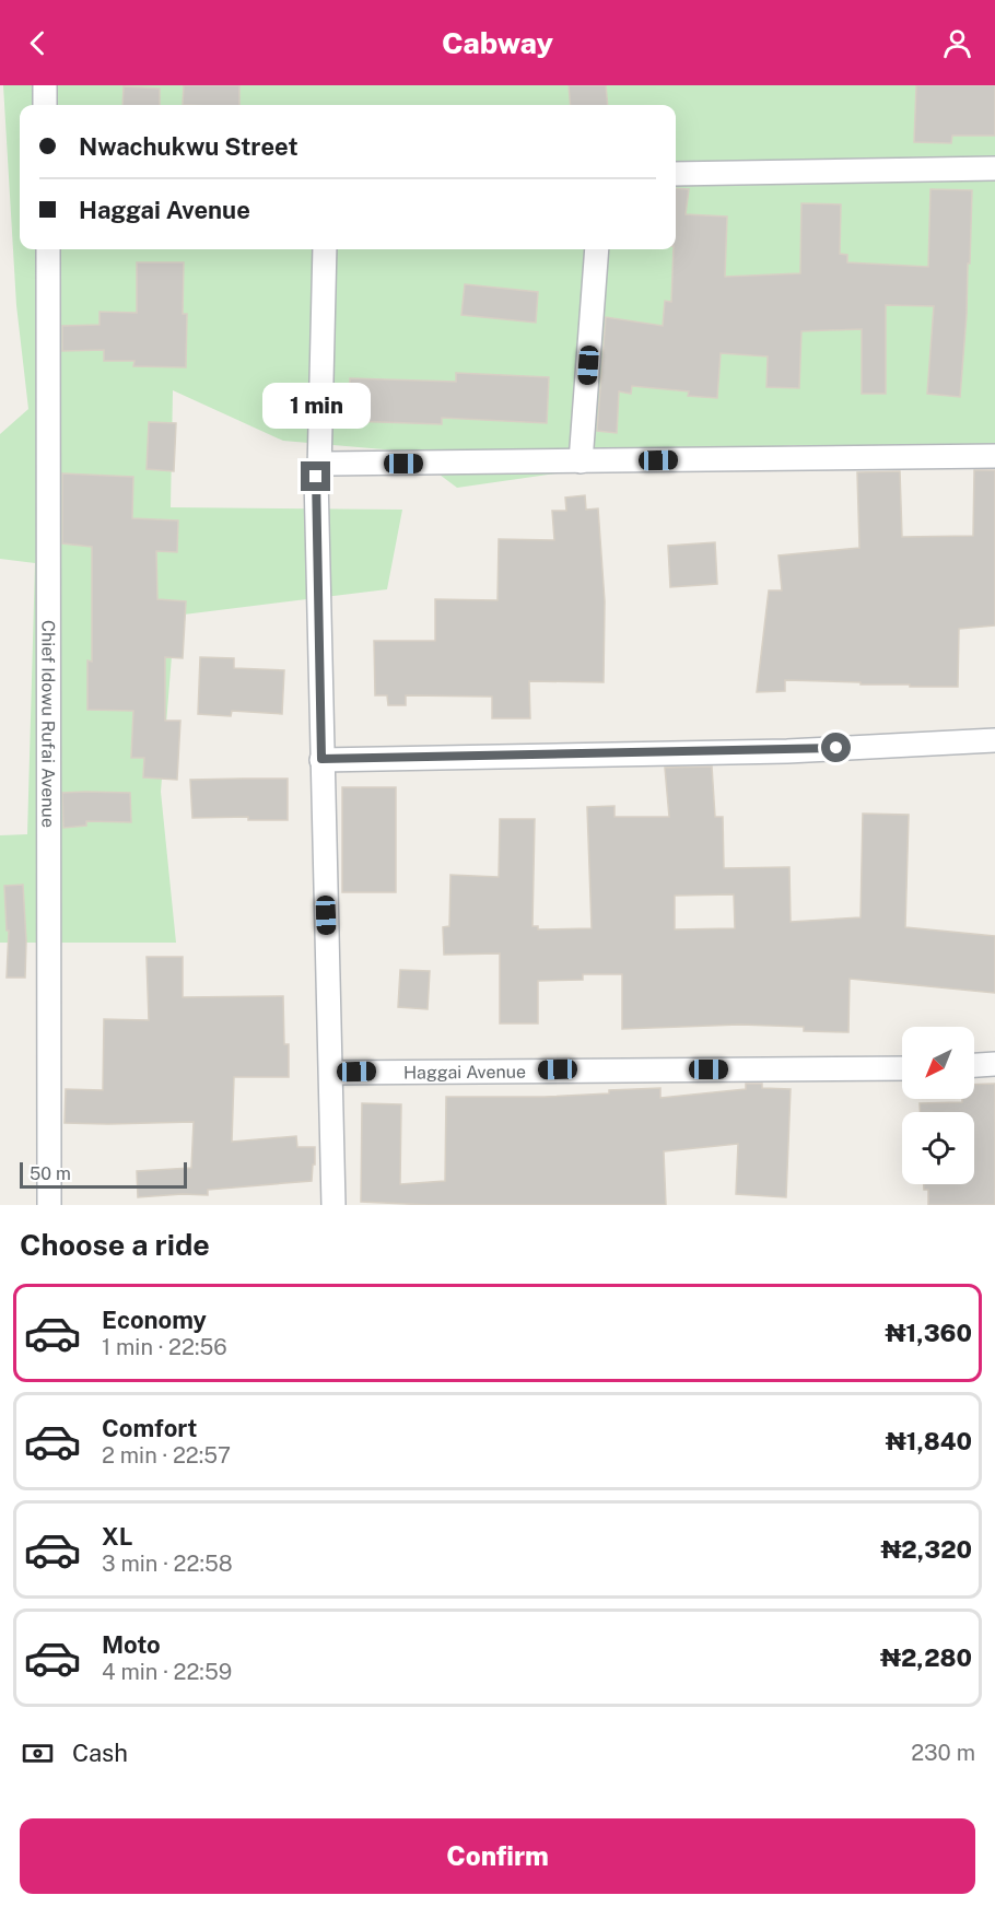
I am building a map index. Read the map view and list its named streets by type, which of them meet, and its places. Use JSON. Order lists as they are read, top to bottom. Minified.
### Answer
{"streets":{"street":["Chief Idowu Rufai Avenue","Haggai Avenue"]},"scale_bar":"50 m","north":"bottom left","page":{"header":"Cabway","banner":["Nwachukwu Street","Haggai Avenue"],"bubble":"1 min","scale":"50 m","heading":"Choose a ride","list":[{"name":"Economy","note":"1 min · 22:56","value":"₦1,360"},{"name":"Comfort","note":"2 min · 22:57","value":"₦1,840"},{"name":"XL","note":"3 min · 22:58","value":"₦2,320"},{"name":"Moto","note":"4 min · 22:59","value":"₦2,280"}],"pay":["Cash","230 m"],"buttons":"Confirm"}}
